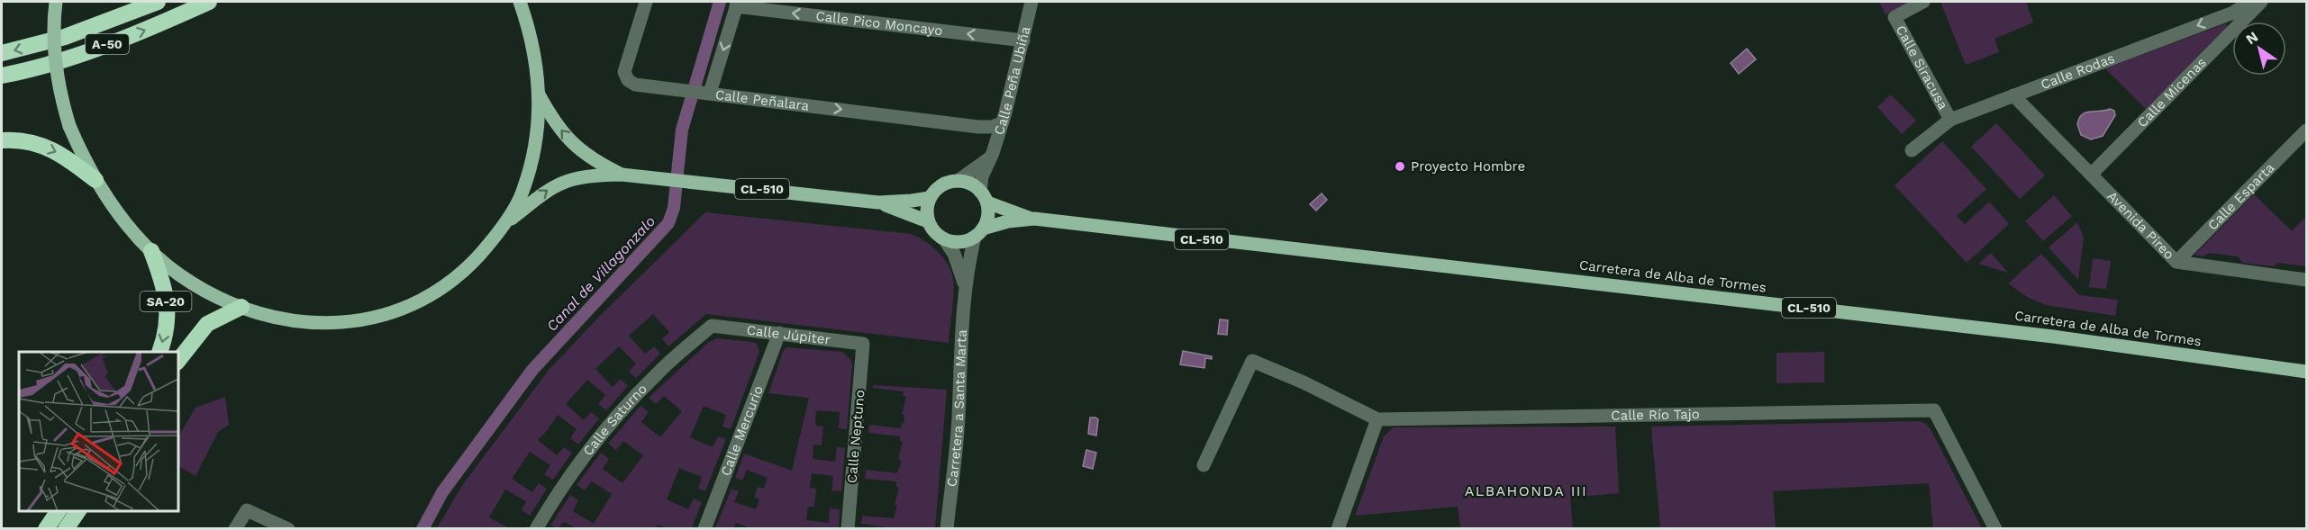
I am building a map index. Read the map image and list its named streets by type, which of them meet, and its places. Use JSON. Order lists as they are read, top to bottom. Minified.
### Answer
{"streets":{"highway":["A-50","SA-20"],"main road":["CL-510","Carretera de Alba de Tormes"],"street":["Calle Pico Moncayo","Calle Siracusa","Calle Rodas","Calle Peña Ubiña","Calle Micenas","Calle Peñalara","Calle Esparta","Avenida Pireo","Calle Júpiter","Carretera a Santa Marta","Calle Río Tajo","Calle Saturno","Calle Mercurio","Calle Neptuno"]},"crossings":[["Calle Pico Moncayo","Calle Peña Ubiña"],["Calle Siracusa","Calle Rodas"],["Calle Rodas","Calle Micenas"],["Calle Rodas","Avenida Pireo"],["Calle Peña Ubiña","Calle Peñalara"],["Calle Peña Ubiña","CL-510"],["Calle Peña Ubiña","Carretera de Alba de Tormes"],["Calle Peña Ubiña","Carretera a Santa Marta"],["Calle Micenas","Avenida Pireo"],["CL-510","Carretera de Alba de Tormes"],["CL-510","Carretera a Santa Marta"],["Calle Esparta","Avenida Pireo"],["Carretera de Alba de Tormes","Carretera a Santa Marta"],["Calle Júpiter","Calle Saturno"],["Calle Júpiter","Calle Mercurio"],["Calle Júpiter","Calle Neptuno"]],"one_way":["Calle Pico Moncayo","Calle Rodas","Calle Peñalara"],"districts":["ALBAHONDA III"],"water":["Canal de Villagonzalo"],"places":["Proyecto Hombre"],"north":"top left"}
